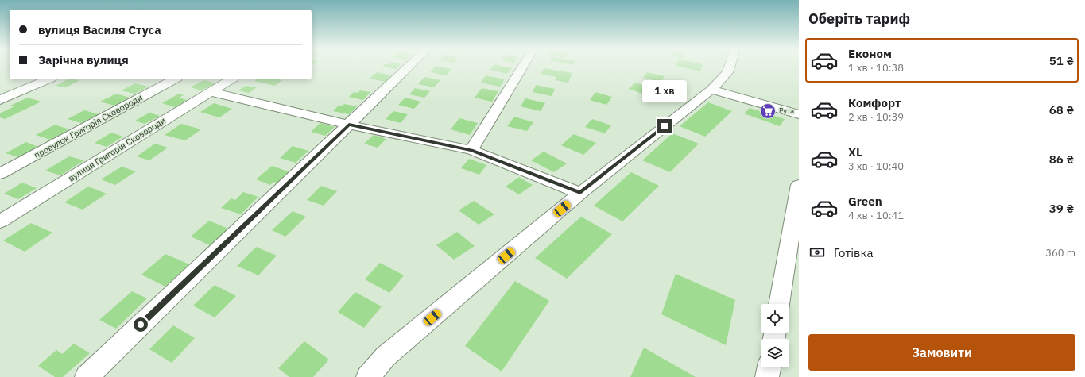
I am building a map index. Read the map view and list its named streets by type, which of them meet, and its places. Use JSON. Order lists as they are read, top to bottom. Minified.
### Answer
{"streets":{"street":["провулок Григорія Сковороди","вулиця Григорія Сковороди"]},"places":{"supermarket":["Рута"]},"page":{"heading":"Оберіть тариф","banner":["вулиця Василя Стуса","Зарічна вулиця"],"list":[{"name":"Економ","note":"1 хв · 10:38","value":"51 ₴"},{"name":"Комфорт","note":"2 хв · 10:39","value":"68 ₴"},{"name":"XL","note":"3 хв · 10:40","value":"86 ₴"},{"name":"Green","note":"4 хв · 10:41","value":"39 ₴"}],"bubble":"1 хв","pay":["Готівка","360 m"],"buttons":"Замовити"}}
